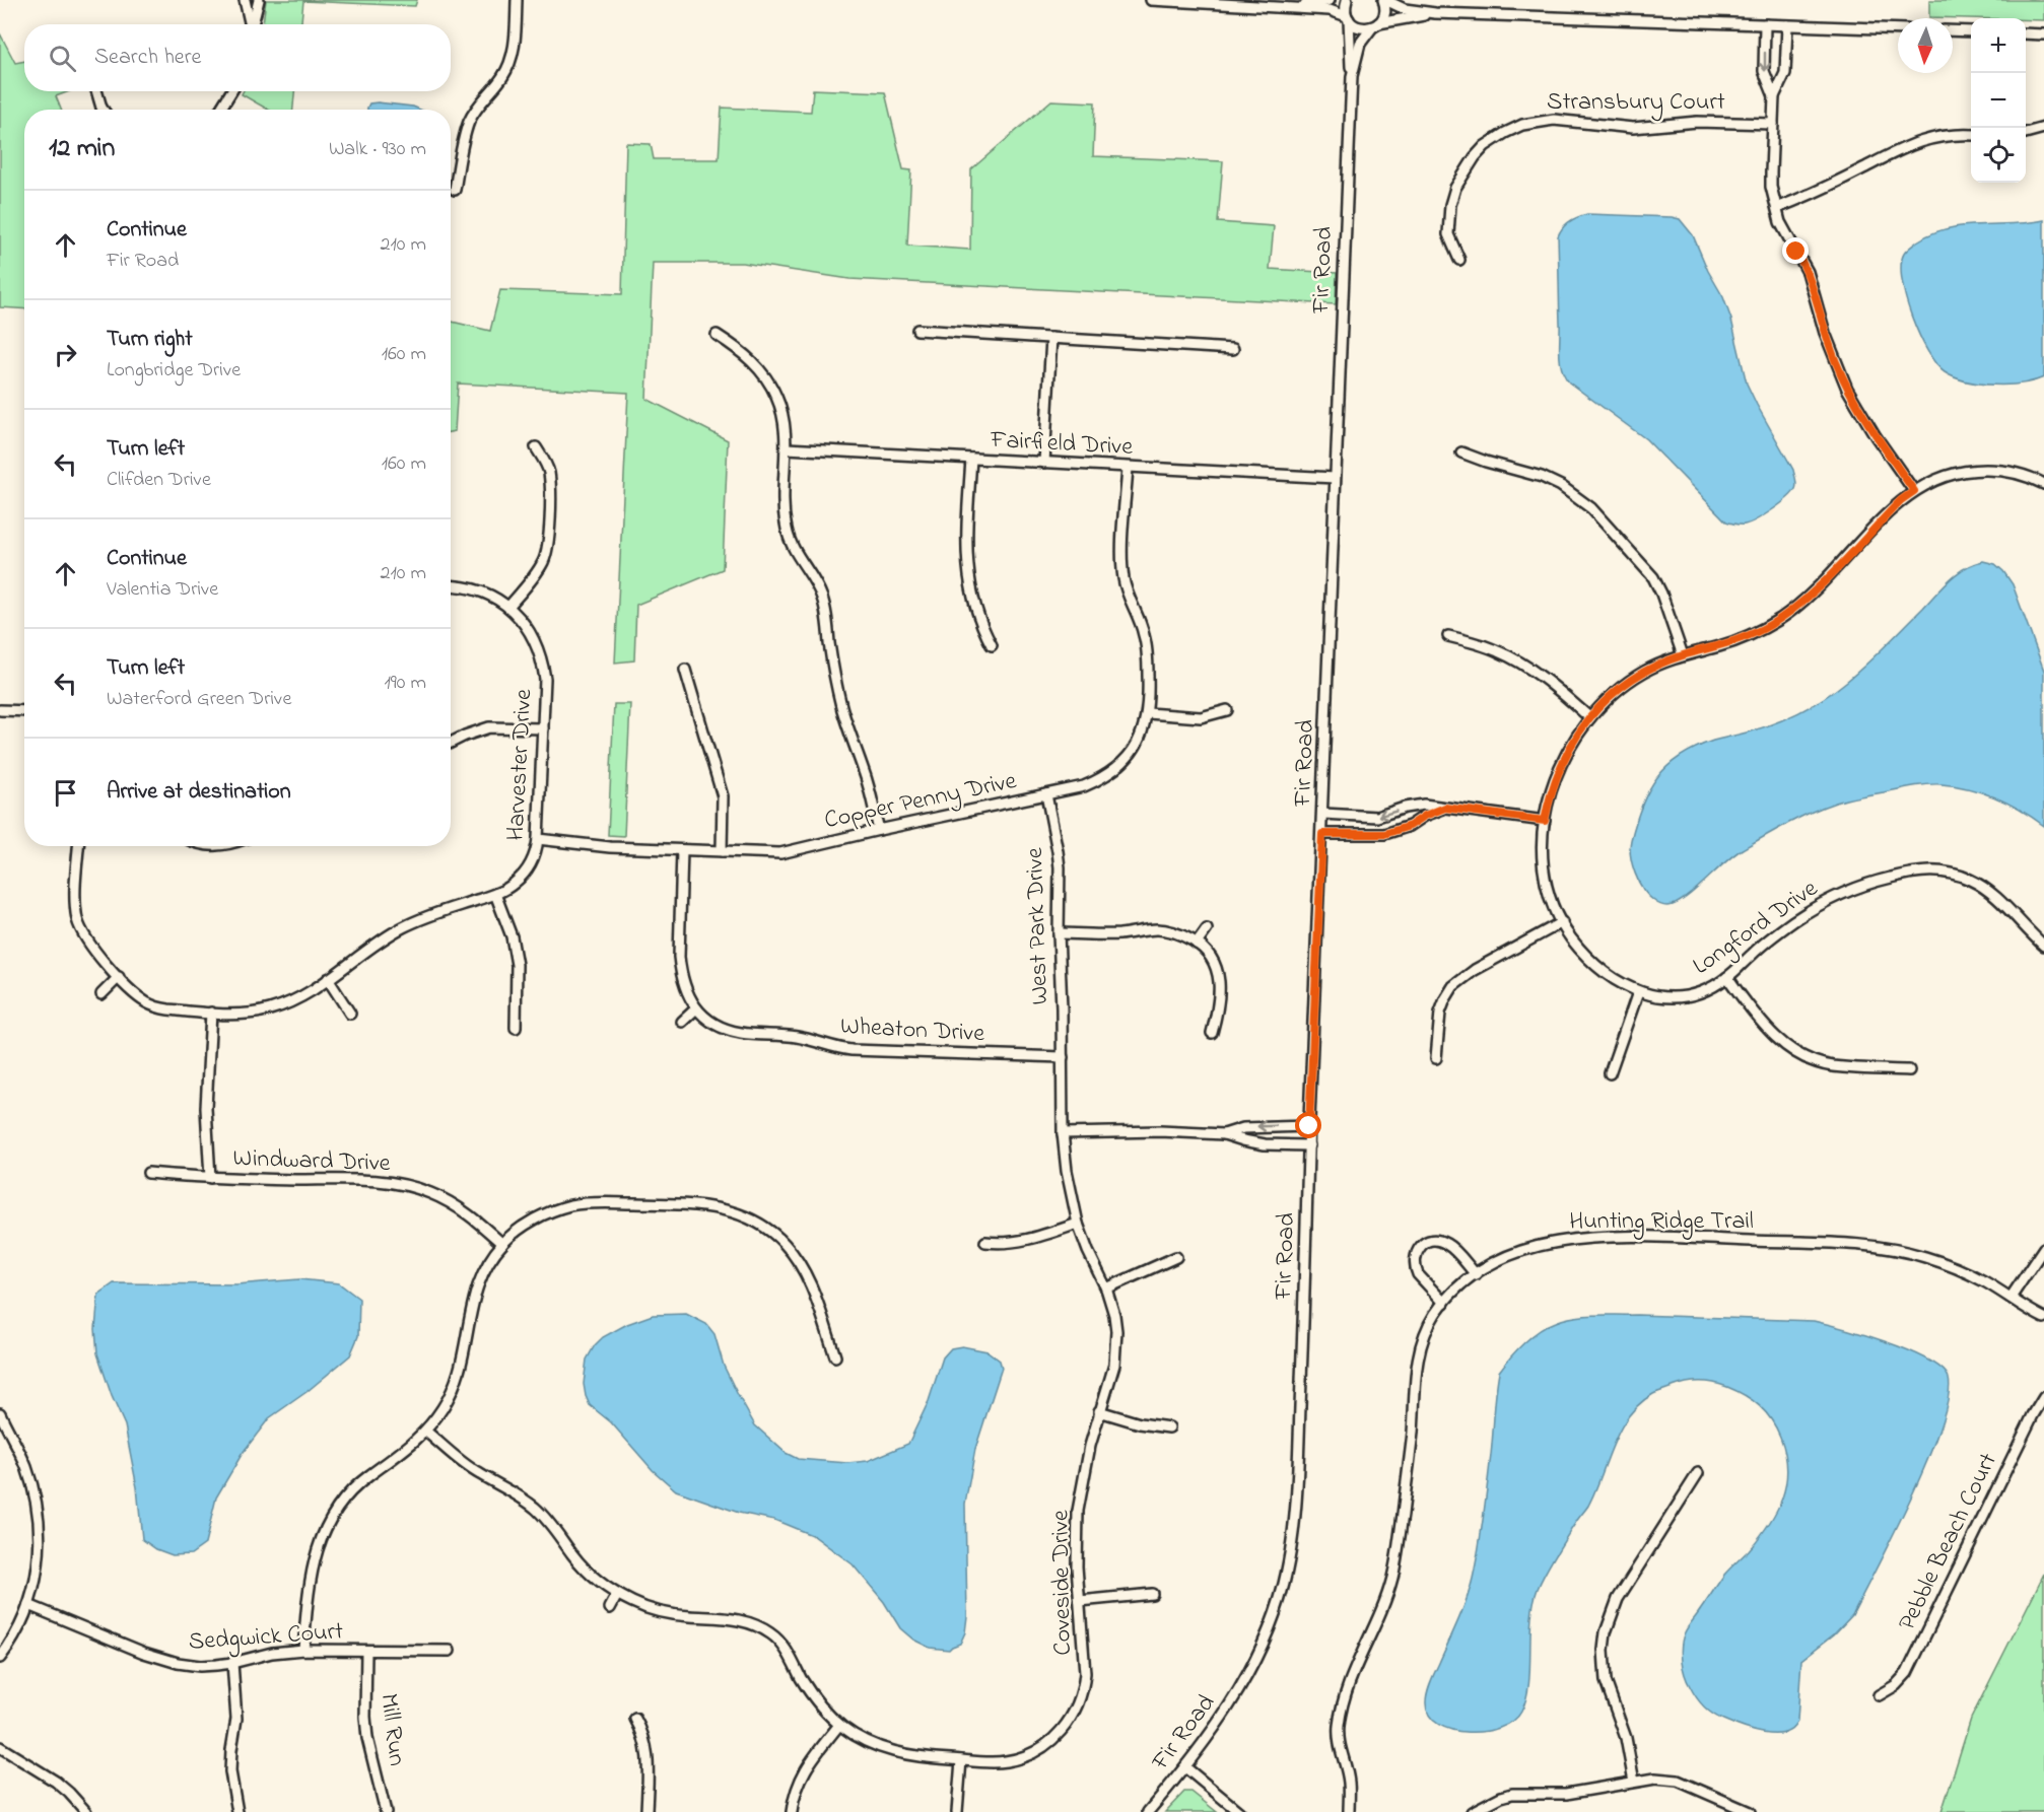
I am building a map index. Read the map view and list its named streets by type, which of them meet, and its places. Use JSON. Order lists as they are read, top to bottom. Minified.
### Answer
{"streets":{"street":["Stransbury Court","Fir Road","Fairfield Drive","Harvester Drive","Copper Penny Drive","West Park Drive","Longford Drive","Wheaton Drive","Windward Drive","Hunting Ridge Trail","Pebble Beach Court","Coveside Drive","Sedgwick Court","Mill Run"]},"crossings":[["Fir Road","Fairfield Drive"],["Harvester Drive","Copper Penny Drive"],["Copper Penny Drive","West Park Drive"],["West Park Drive","Wheaton Drive"],["West Park Drive","Coveside Drive"],["Wheaton Drive","Coveside Drive"],["Sedgwick Court","Mill Run"]],"north":"bottom","page":{"map_buttons":["+","−"],"search":"Search here","heading":["12 min","Walk · 930 m"],"list":[["Continue","Fir Road","210 m"],["Turn right","Longbridge Drive","160 m"],["Turn left","Clifden Drive","160 m"],["Continue","Valentia Drive","210 m"],["Turn left","Waterford Green Drive","190 m"],"Arrive at destination"]}}
